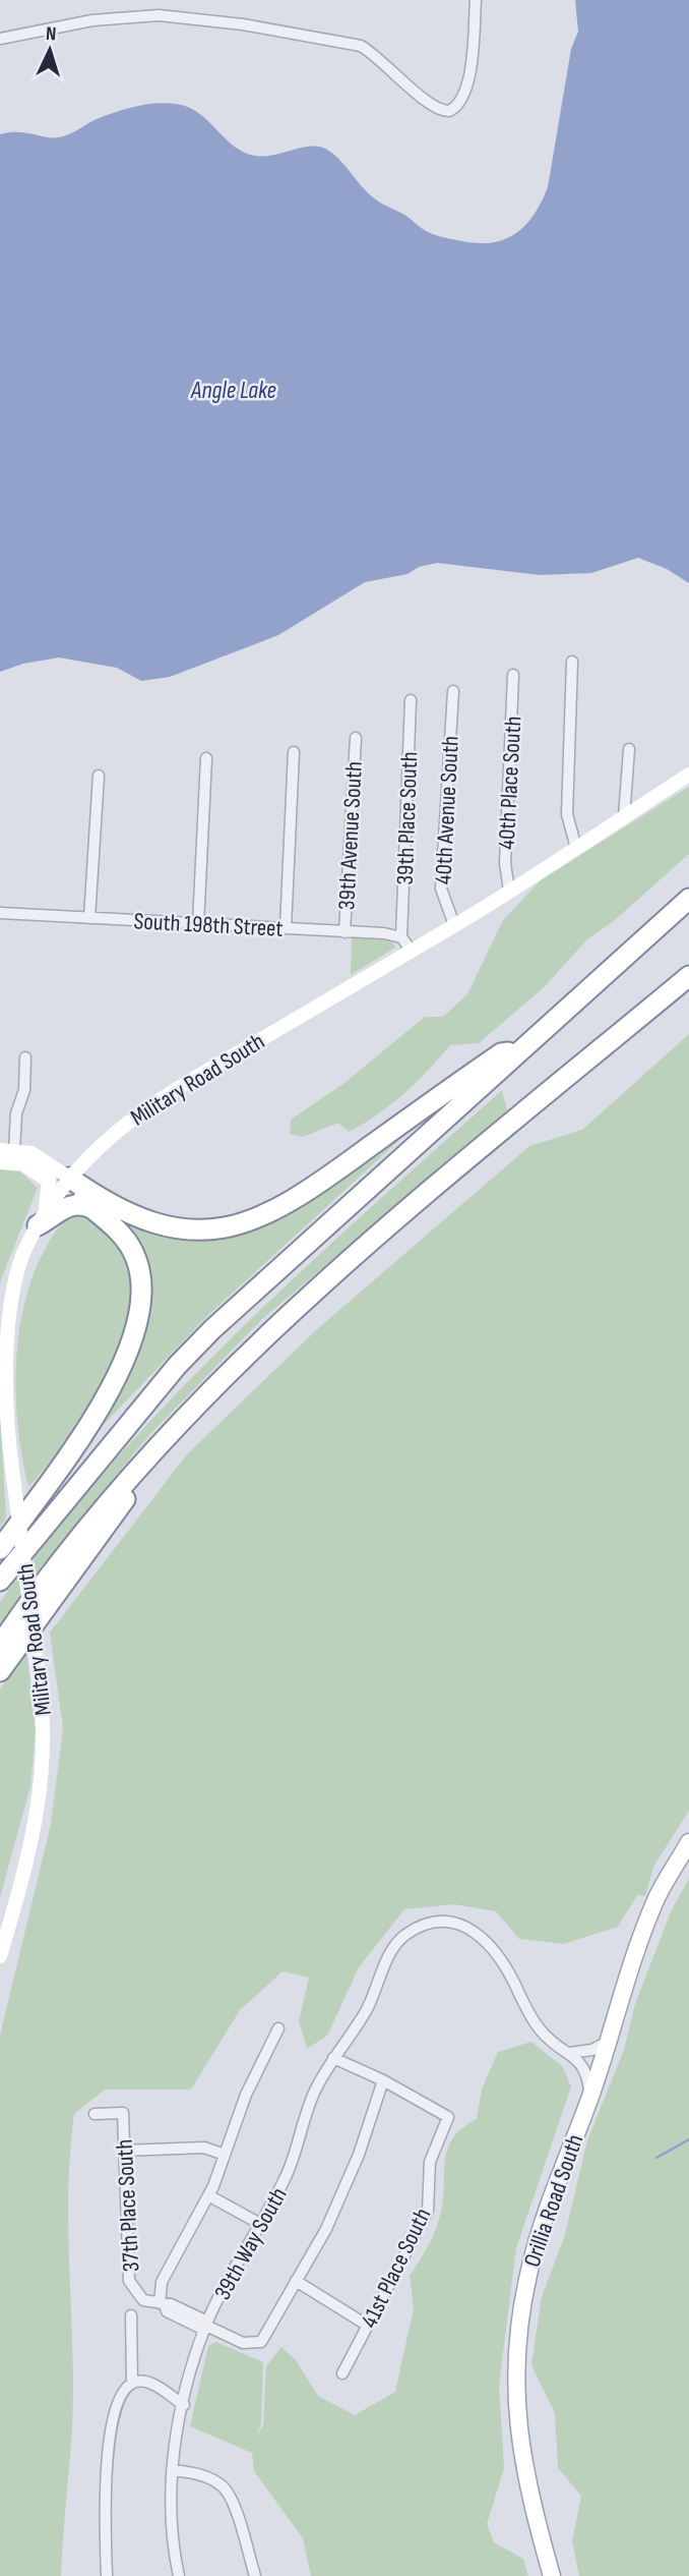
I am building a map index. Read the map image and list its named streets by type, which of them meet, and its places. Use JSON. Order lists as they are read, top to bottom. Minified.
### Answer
{"streets":{"main road":["Military Road South","Orillia Road South"],"street":["40th Place South","40th Avenue South","39th Place South","39th Avenue South","South 198th Street","37th Place South","39th Way South","41st Place South"]},"crossings":[["40th Place South","Military Road South"],["40th Avenue South","Military Road South"],["39th Place South","South 198th Street"],["39th Avenue South","South 198th Street"],["37th Place South","39th Way South"]],"water":["Angle Lake"],"north":"top"}
